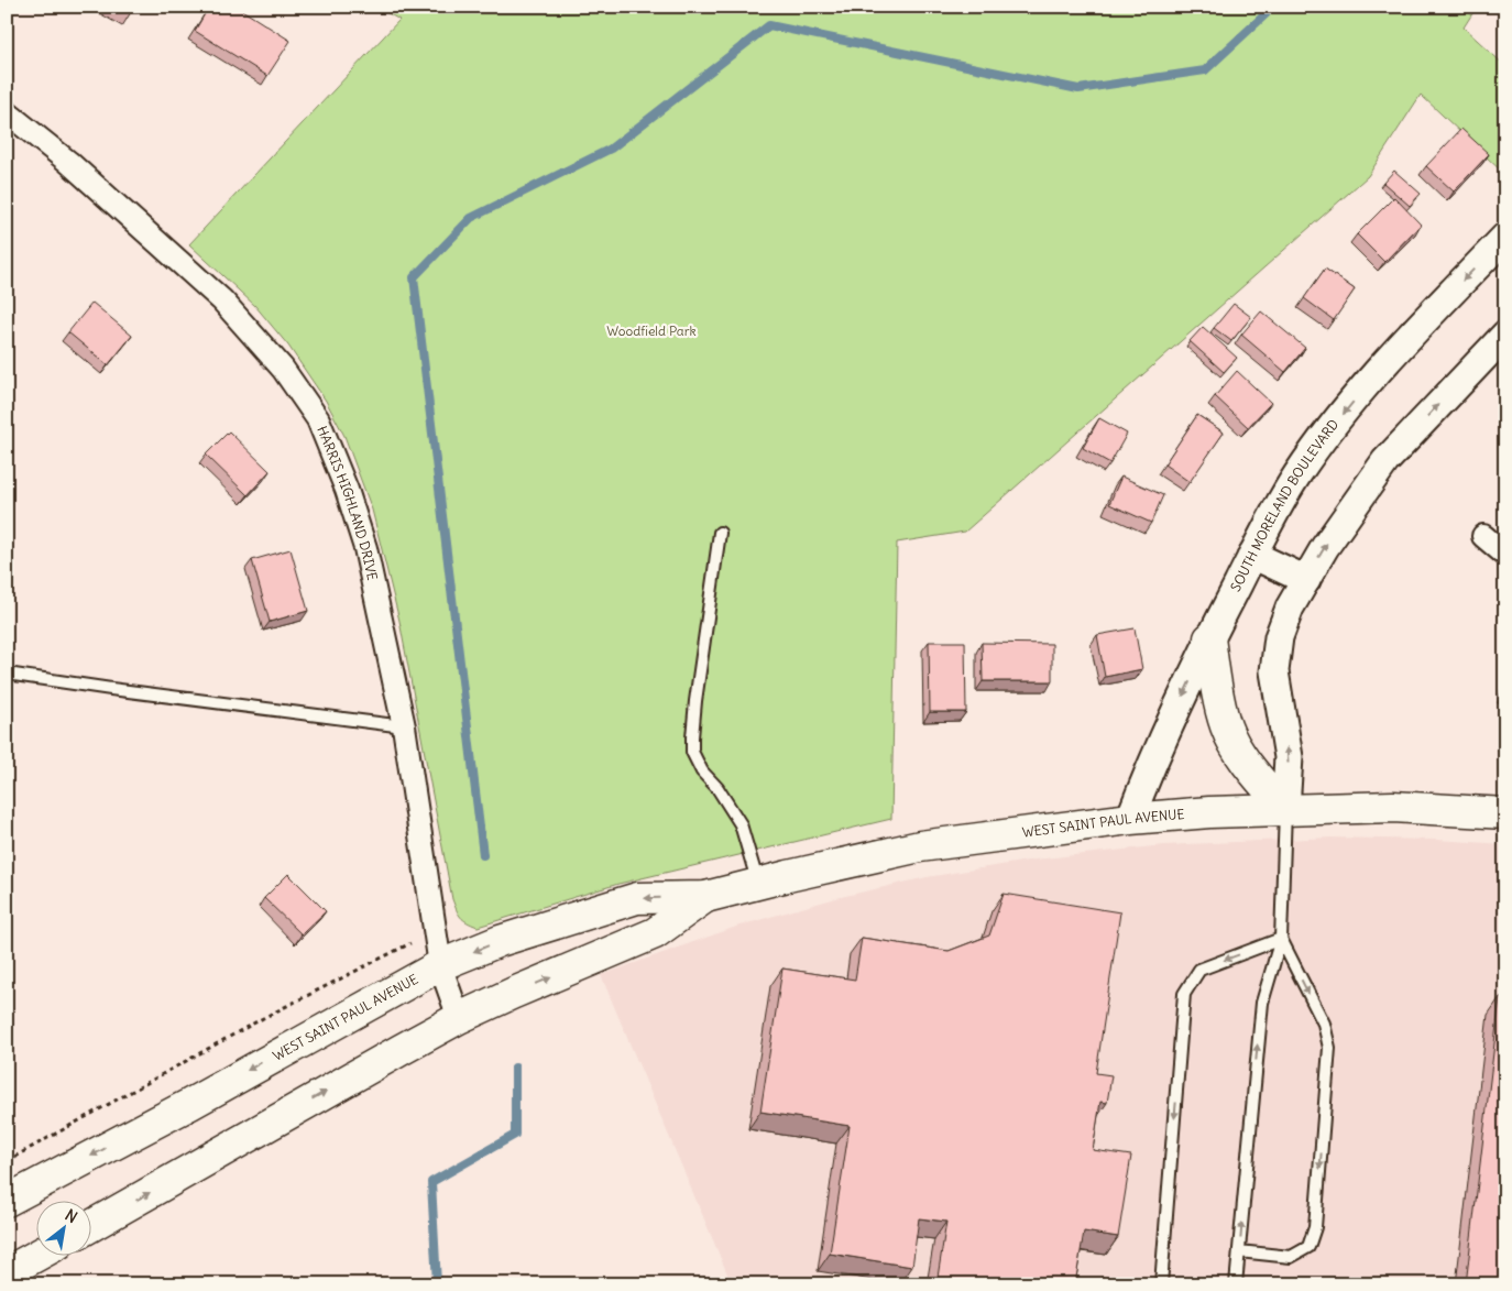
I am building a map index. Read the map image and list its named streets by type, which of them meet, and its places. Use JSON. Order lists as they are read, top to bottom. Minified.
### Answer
{"streets":{"main road":["WEST SAINT PAUL AVENUE"],"street":["HARRIS HIGHLAND DRIVE","SOUTH MORELAND BOULEVARD"]},"crossings":[["HARRIS HIGHLAND DRIVE","WEST SAINT PAUL AVENUE"],["SOUTH MORELAND BOULEVARD","WEST SAINT PAUL AVENUE"]],"parks":["Woodfield Park"],"north":"top right"}
